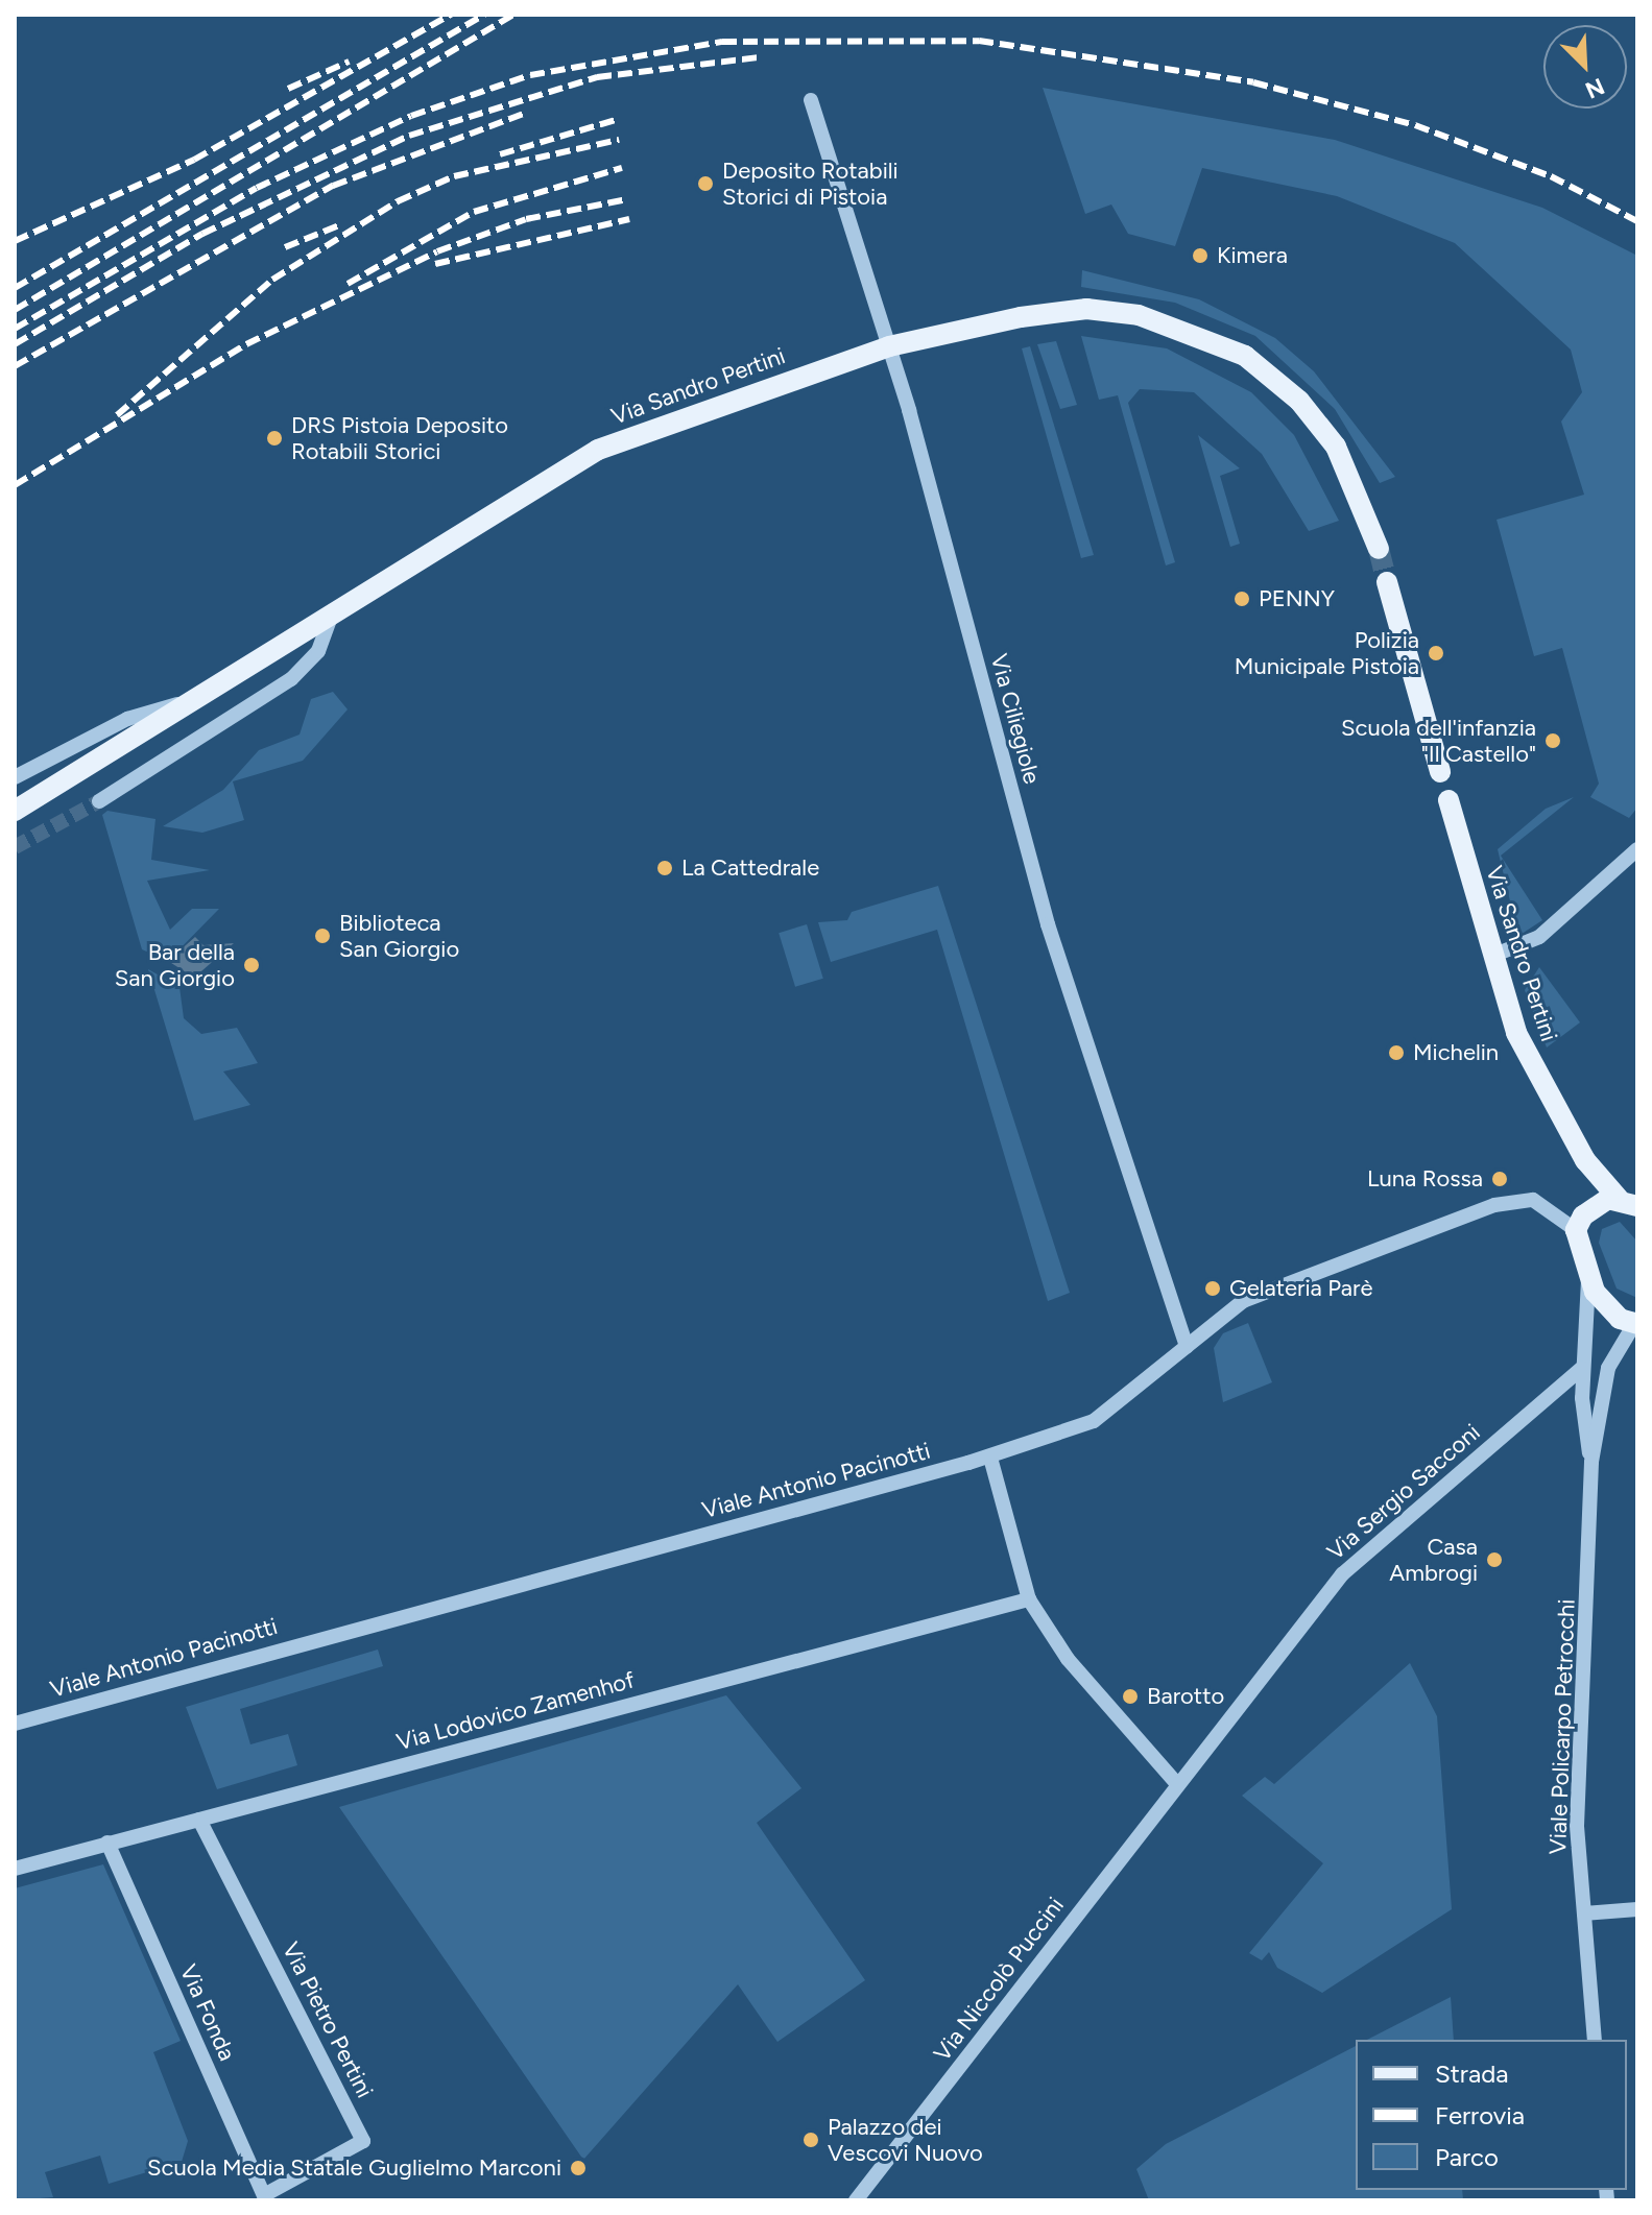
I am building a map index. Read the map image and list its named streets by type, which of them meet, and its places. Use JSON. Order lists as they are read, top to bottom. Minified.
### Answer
{"streets":{"main road":["Via Sandro Pertini"],"street":["Via Ciliegiole","Viale Antonio Pacinotti","Via Sergio Sacconi","Via Lodovico Zamenhof","Viale Policarpo Petrocchi","Via Niccolò Puccini","Via Fonda","Via Pietro Pertini"]},"crossings":[["Via Sandro Pertini","Via Ciliegiole"],["Via Ciliegiole","Viale Antonio Pacinotti"],["Via Sergio Sacconi","Viale Policarpo Petrocchi"],["Via Sergio Sacconi","Via Niccolò Puccini"],["Via Lodovico Zamenhof","Via Fonda"],["Via Lodovico Zamenhof","Via Pietro Pertini"],["Via Fonda","Via Pietro Pertini"]],"places":["Deposito Rotabili Storici di Pistoia","Kimera","DRS Pistoia Deposito Rotabili Storici","PENNY","Polizia Municipale Pistoia","Scuola dell'infanzia \"Il Castello\"","La Cattedrale","Biblioteca San Giorgio","Bar della San Giorgio","Michelin","Luna Rossa","Gelateria Parè","Casa Ambrogi","Barotto","Palazzo dei Vescovi Nuovo","Scuola Media Statale Guglielmo Marconi"],"legend":["Strada","Ferrovia","Parco"],"north":"bottom right"}
